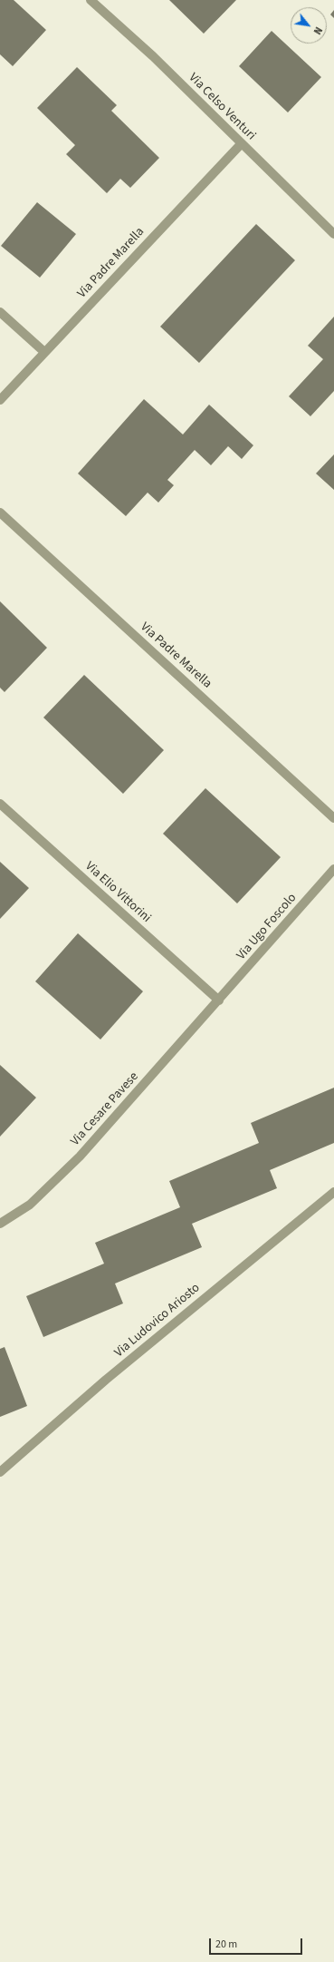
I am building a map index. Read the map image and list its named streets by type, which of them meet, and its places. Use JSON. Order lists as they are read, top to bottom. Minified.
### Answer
{"streets":{"street":["Via Celso Venturi","Via Padre Marella","Via Elio Vittorini","Via Ugo Foscolo","Via Cesare Pavese","Via Ludovico Ariosto"]},"crossings":[["Via Celso Venturi","Via Padre Marella"],["Via Elio Vittorini","Via Ugo Foscolo"],["Via Elio Vittorini","Via Cesare Pavese"],["Via Ugo Foscolo","Via Cesare Pavese"]],"scale_bar":"20 m","north":"bottom right"}
